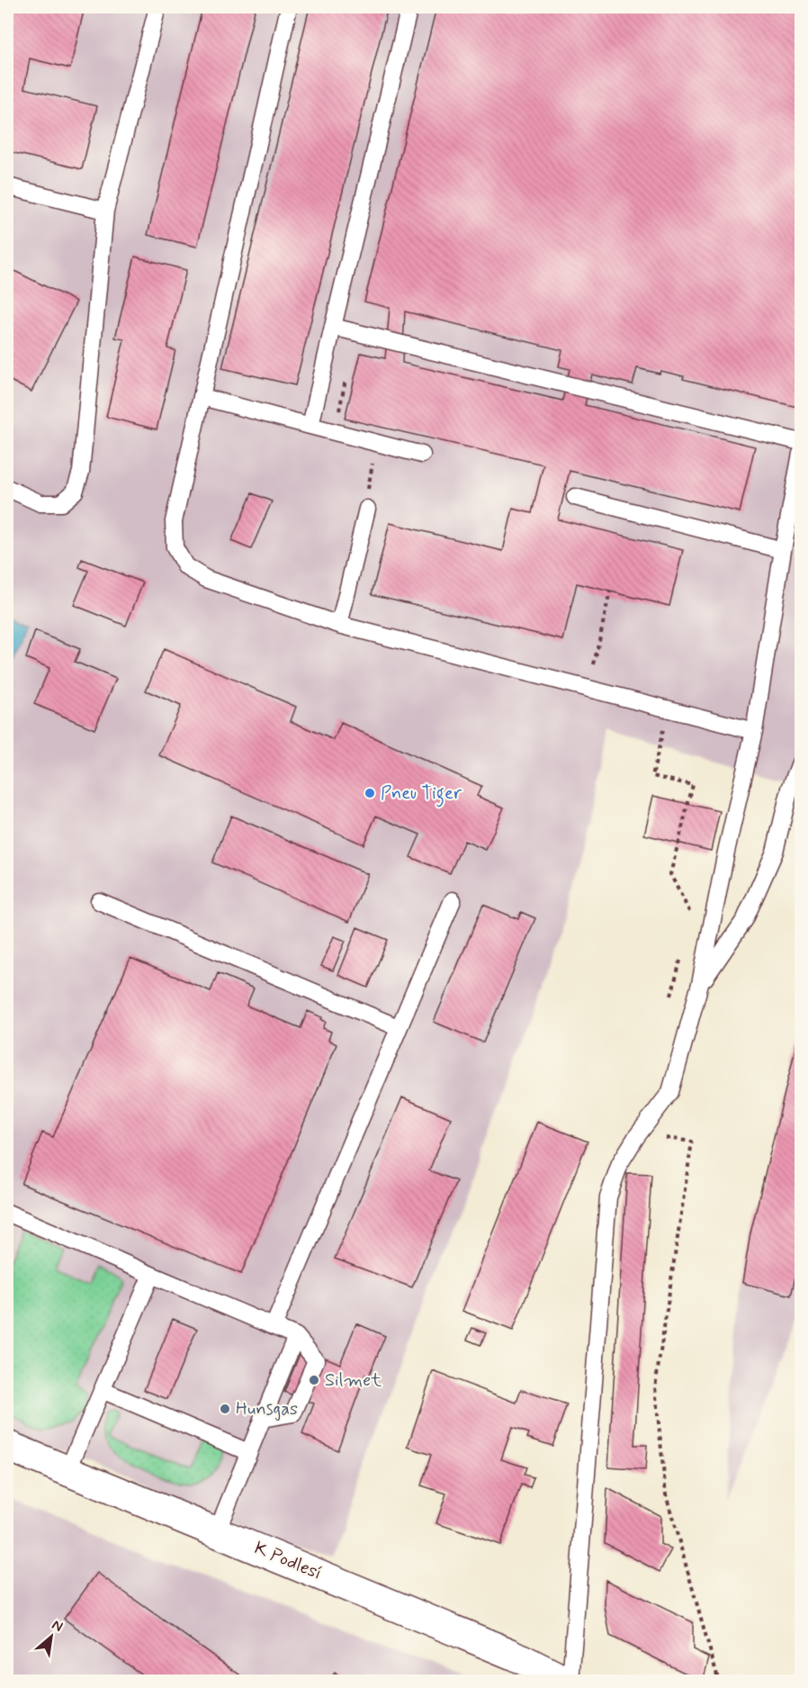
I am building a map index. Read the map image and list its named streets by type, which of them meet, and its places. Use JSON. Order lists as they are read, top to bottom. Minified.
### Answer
{"streets":{"street":["K Podlesí"]},"places":["Pneu Tiger","Silmet","Hunsgas"],"north":"top right"}
